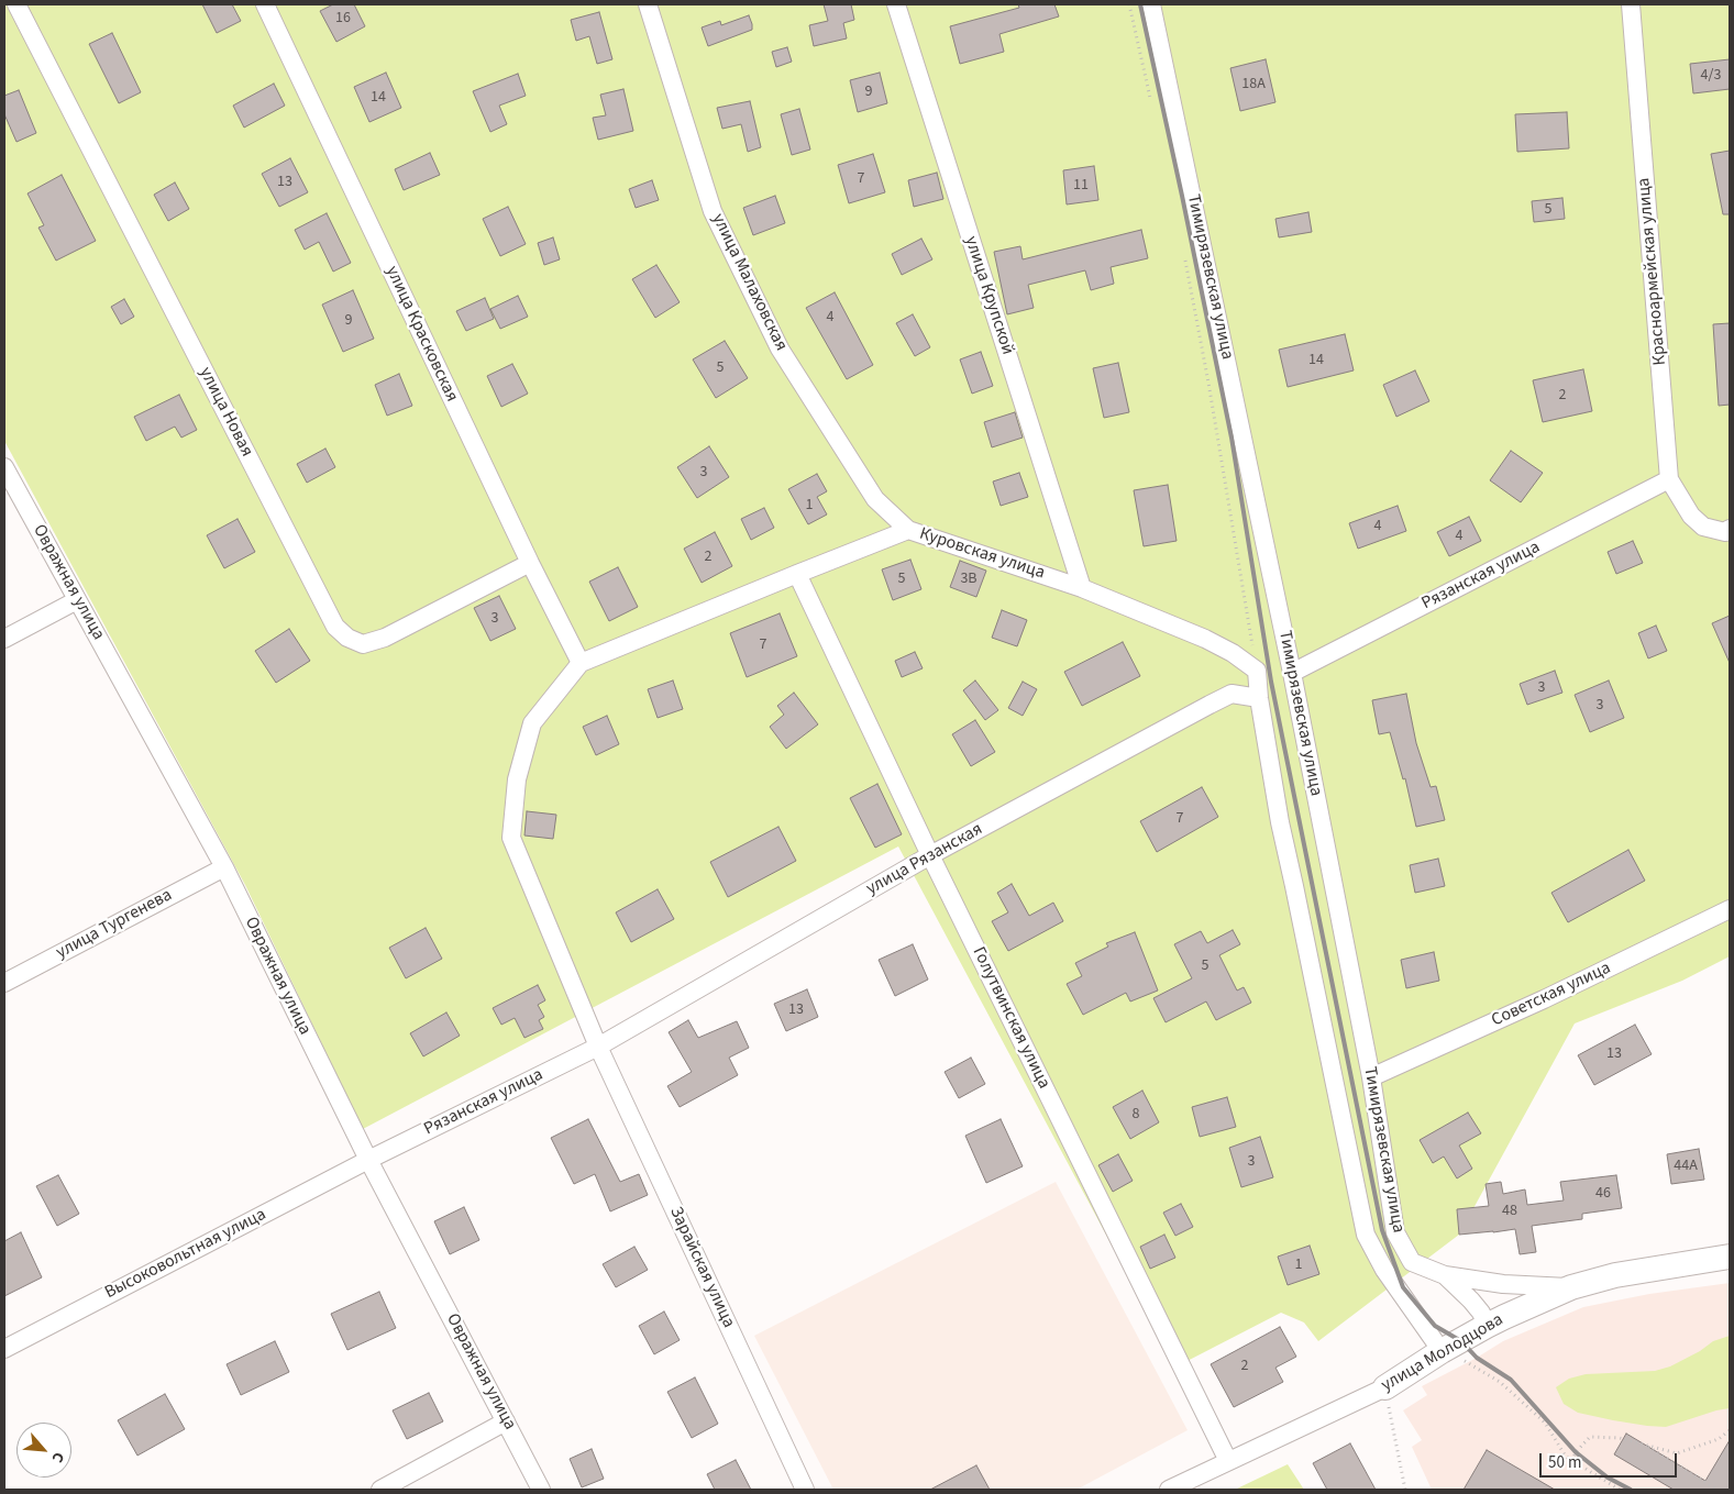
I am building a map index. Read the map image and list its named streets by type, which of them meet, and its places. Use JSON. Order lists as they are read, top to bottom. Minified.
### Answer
{"streets":{"street":["Красноармейская улица","Тимирязевская улица","улица Малаховская","улица Крупской","улица Красковская","улица Новая","Куровская улица","Рязанская улица","Овражная улица","улица Рязанская","улица Тургенева","Советская улица","Голутвинская улица","Высоковольтная улица","Зарайская улица","улица Молодцова"]},"crossings":[["Красноармейская улица","Рязанская улица"],["Тимирязевская улица","Куровская улица"],["Тимирязевская улица","Рязанская улица"],["Тимирязевская улица","Советская улица"],["Тимирязевская улица","улица Молодцова"],["улица Малаховская","Куровская улица"],["улица Крупской","Куровская улица"],["улица Красковская","улица Новая"],["улица Красковская","Куровская улица"],["улица Красковская","Зарайская улица"],["Куровская улица","Голутвинская улица"],["Куровская улица","Зарайская улица"],["Рязанская улица","Овражная улица"],["Рязанская улица","улица Рязанская"],["Рязанская улица","Высоковольтная улица"],["Рязанская улица","Зарайская улица"],["Овражная улица","улица Тургенева"],["Овражная улица","Высоковольтная улица"],["улица Рязанская","Голутвинская улица"],["улица Рязанская","Зарайская улица"],["Голутвинская улица","улица Молодцова"]],"house_numbers":["16","4/3","18А","9","14","7","13","11","5","4","9","14","5","2","3","1","4","4","2","5","3В","3","7","3","3","7","5","13","13","8","3","44А","46","48","1","2"],"scale_bar":"50 m","north":"bottom right"}
